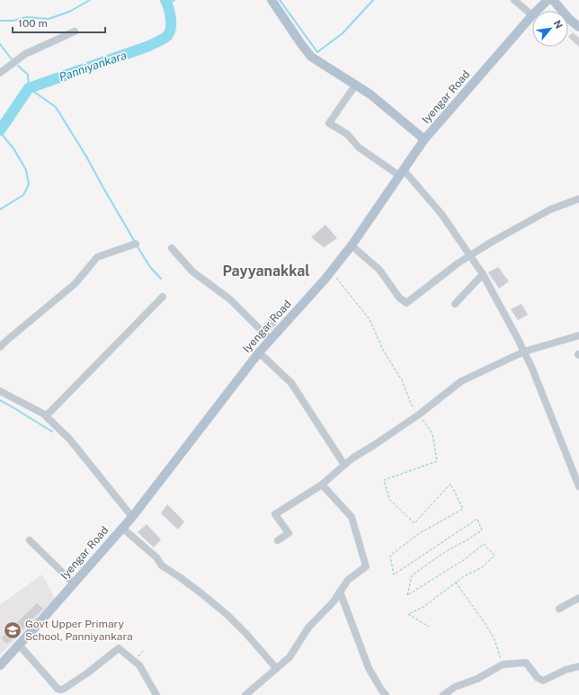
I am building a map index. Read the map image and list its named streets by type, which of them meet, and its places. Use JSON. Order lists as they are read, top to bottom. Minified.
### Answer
{"streets":{"main road":["Iyengar Road"]},"districts":["Payyanakkal"],"water":["Panniyankara"],"places":{"school or university":["Govt Upper Primary School, Panniyankara"]},"scale_bar":"100 m","north":"top right"}
